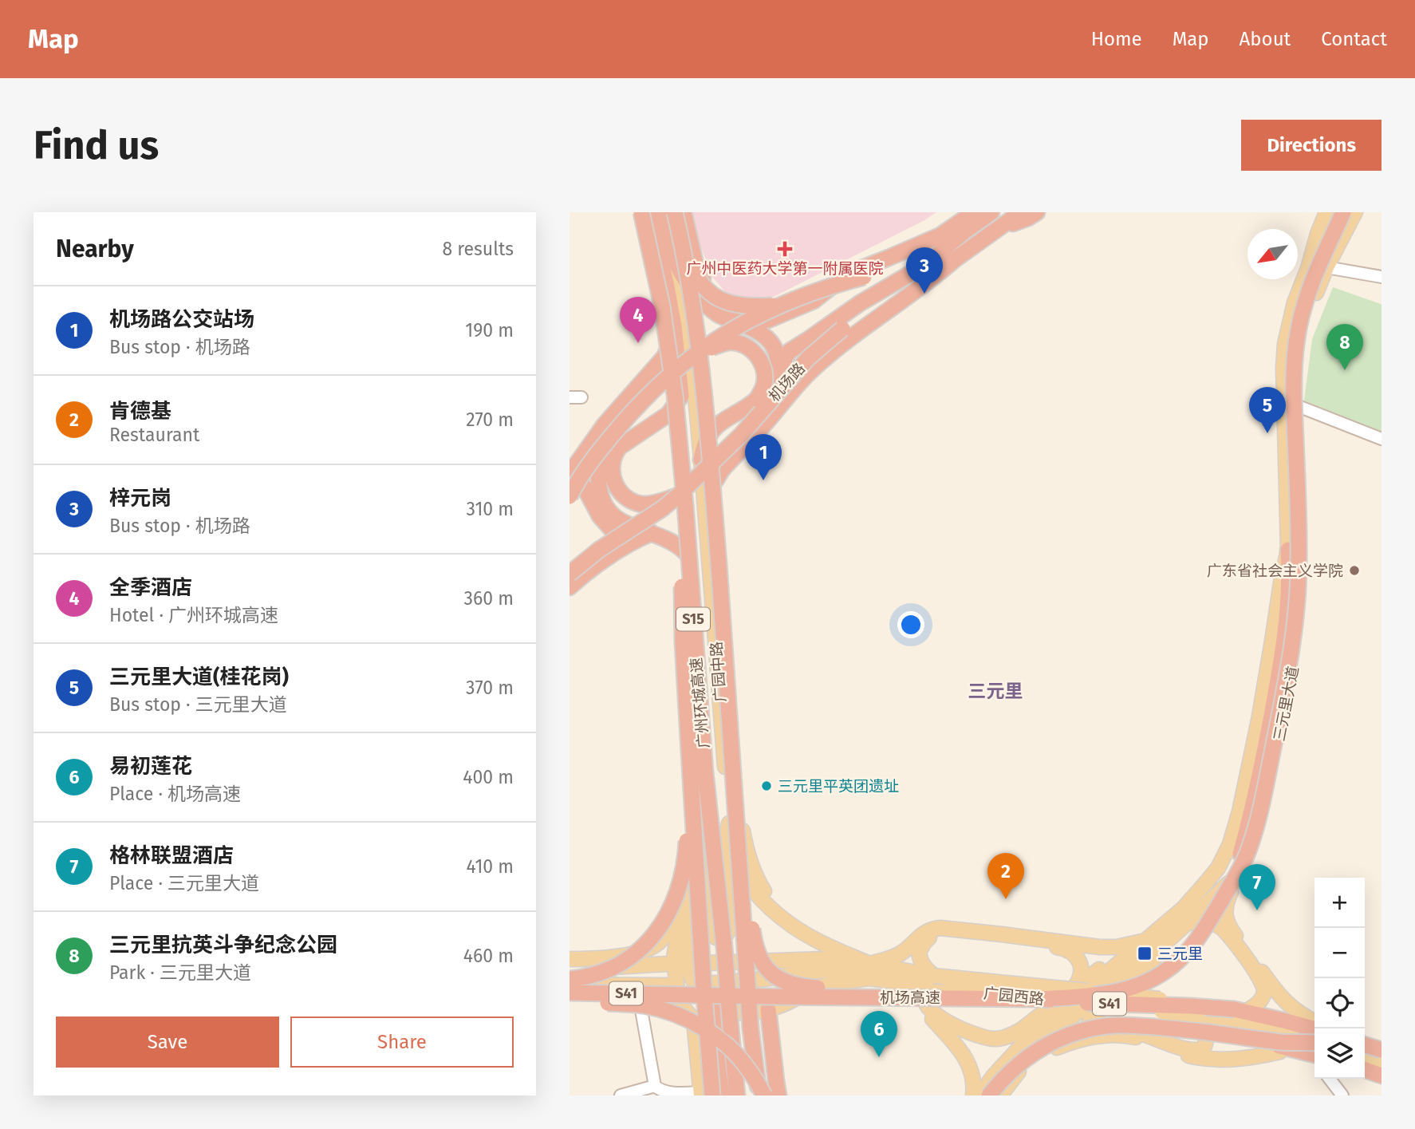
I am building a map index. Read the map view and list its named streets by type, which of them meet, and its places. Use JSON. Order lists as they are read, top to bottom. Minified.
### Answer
{"streets":{"highway":["机场路","S15","广园中路","广州环城高速","S41","机场高速"],"main road":["三元里大道","广园西路"]},"crossings":[["机场路","广州环城高速"],["广园中路","广州环城高速"],["广园中路","广园西路"],["广园西路","机场高速"]],"districts":["三元里"],"places":{"health":["广州中医药大学第一附属医院"],"other":["广东省社会主义学院","三元里平英团遗址"],"transit":["三元里"]},"north":"bottom left","page":{"header":"Map","nav":["Home","Map","About","Contact"],"buttons":["Directions",["Save","Share"]],"title":"Find us","heading":["Nearby","8 results"],"pins":["3","4","8","5","1","2","7","6"],"list":[{"mark":"1","name":"机场路公交站场","note":"Bus stop · 机场路","value":"190 m"},{"mark":"2","name":"肯德基","note":"Restaurant","value":"270 m"},{"mark":"3","name":"梓元岗","note":"Bus stop · 机场路","value":"310 m"},{"mark":"4","name":"全季酒店","note":"Hotel · 广州环城高速","value":"360 m"},{"mark":"5","name":"三元里大道(桂花岗)","note":"Bus stop · 三元里大道","value":"370 m"},{"mark":"6","name":"易初莲花","note":"Place · 机场高速","value":"400 m"},{"mark":"7","name":"格林联盟酒店","note":"Place · 三元里大道","value":"410 m"},{"mark":"8","name":"三元里抗英斗争纪念公园","note":"Park · 三元里大道","value":"460 m"}],"map_buttons":["+","−"]}}
